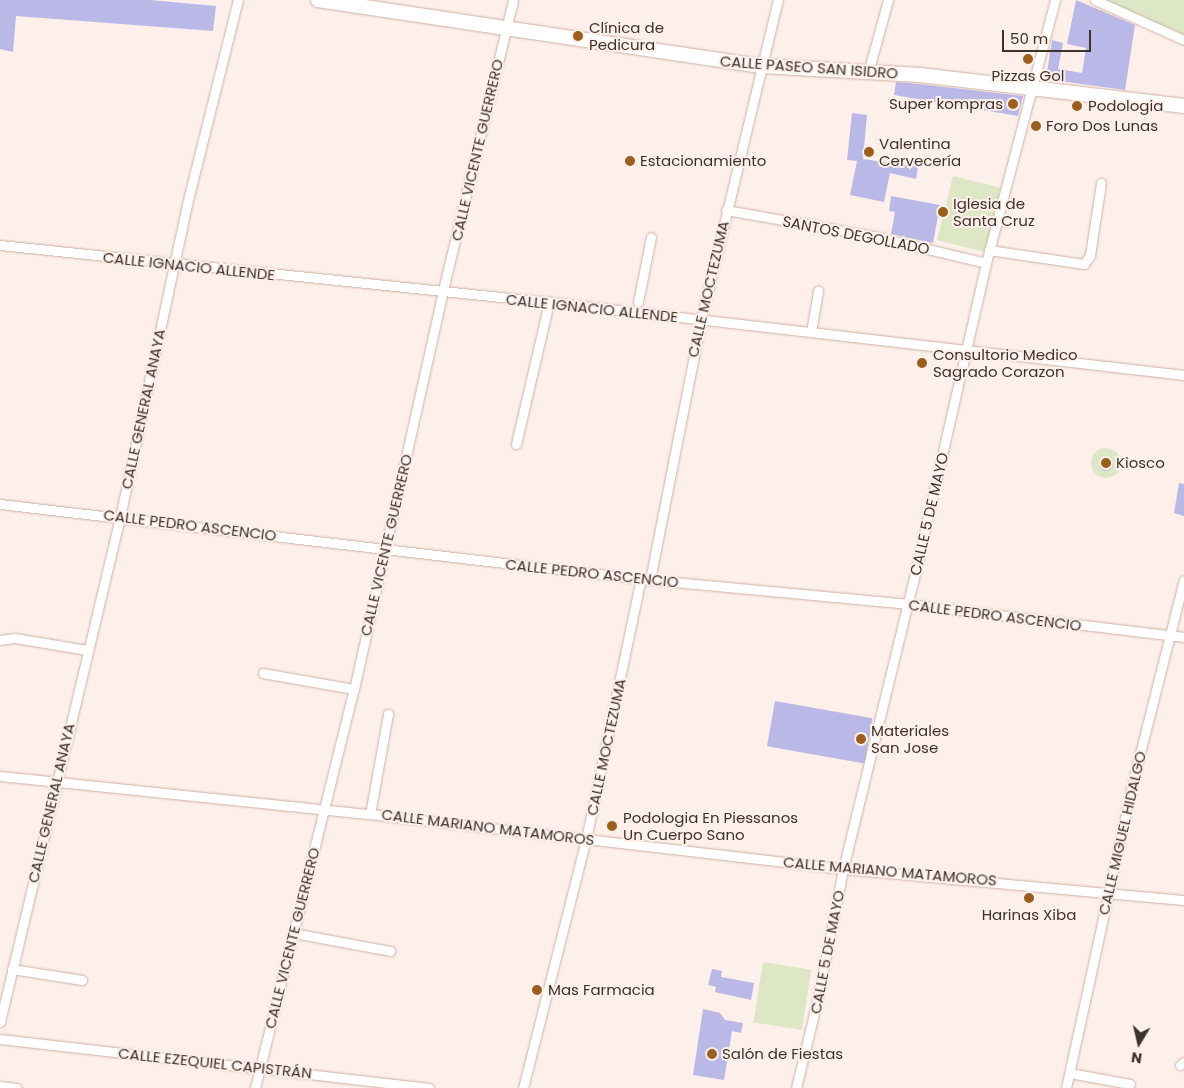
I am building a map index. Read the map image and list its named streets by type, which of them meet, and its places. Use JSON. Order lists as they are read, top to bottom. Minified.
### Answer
{"streets":{"main road":["CALLE PASEO SAN ISIDRO"],"street":["CALLE VICENTE GUERRERO","SANTOS DEGOLLADO","CALLE IGNACIO ALLENDE","CALLE MOCTEZUMA","CALLE GENERAL ANAYA","CALLE 5 DE MAYO","CALLE PEDRO ASCENCIO","CALLE MARIANO MATAMOROS","CALLE MIGUEL HIDALGO","CALLE EZEQUIEL CAPISTRÁN"]},"crossings":[["CALLE PASEO SAN ISIDRO","CALLE VICENTE GUERRERO"],["CALLE PASEO SAN ISIDRO","CALLE MOCTEZUMA"],["CALLE PASEO SAN ISIDRO","CALLE 5 DE MAYO"],["CALLE VICENTE GUERRERO","CALLE IGNACIO ALLENDE"],["CALLE VICENTE GUERRERO","CALLE PEDRO ASCENCIO"],["CALLE VICENTE GUERRERO","CALLE MARIANO MATAMOROS"],["CALLE VICENTE GUERRERO","CALLE EZEQUIEL CAPISTRÁN"],["SANTOS DEGOLLADO","CALLE MOCTEZUMA"],["SANTOS DEGOLLADO","CALLE 5 DE MAYO"],["CALLE IGNACIO ALLENDE","CALLE MOCTEZUMA"],["CALLE IGNACIO ALLENDE","CALLE GENERAL ANAYA"],["CALLE IGNACIO ALLENDE","CALLE 5 DE MAYO"],["CALLE MOCTEZUMA","CALLE PEDRO ASCENCIO"],["CALLE MOCTEZUMA","CALLE MARIANO MATAMOROS"],["CALLE GENERAL ANAYA","CALLE PEDRO ASCENCIO"],["CALLE GENERAL ANAYA","CALLE MARIANO MATAMOROS"],["CALLE 5 DE MAYO","CALLE PEDRO ASCENCIO"],["CALLE 5 DE MAYO","CALLE MARIANO MATAMOROS"],["CALLE PEDRO ASCENCIO","CALLE MIGUEL HIDALGO"],["CALLE MARIANO MATAMOROS","CALLE MIGUEL HIDALGO"]],"places":["Clínica de Pedicura","Pizzas Gol","Super kompras","Podologia","Foro Dos Lunas","Valentina Cervecería","Estacionamiento","Iglesia de Santa Cruz","Consultorio Medico Sagrado Corazon","Kiosco","Materiales San Jose","Podologia En Piessanos Un Cuerpo Sano","Harinas Xiba","Mas Farmacia","Salón de Fiestas"],"scale_bar":"50 m","north":"bottom"}
